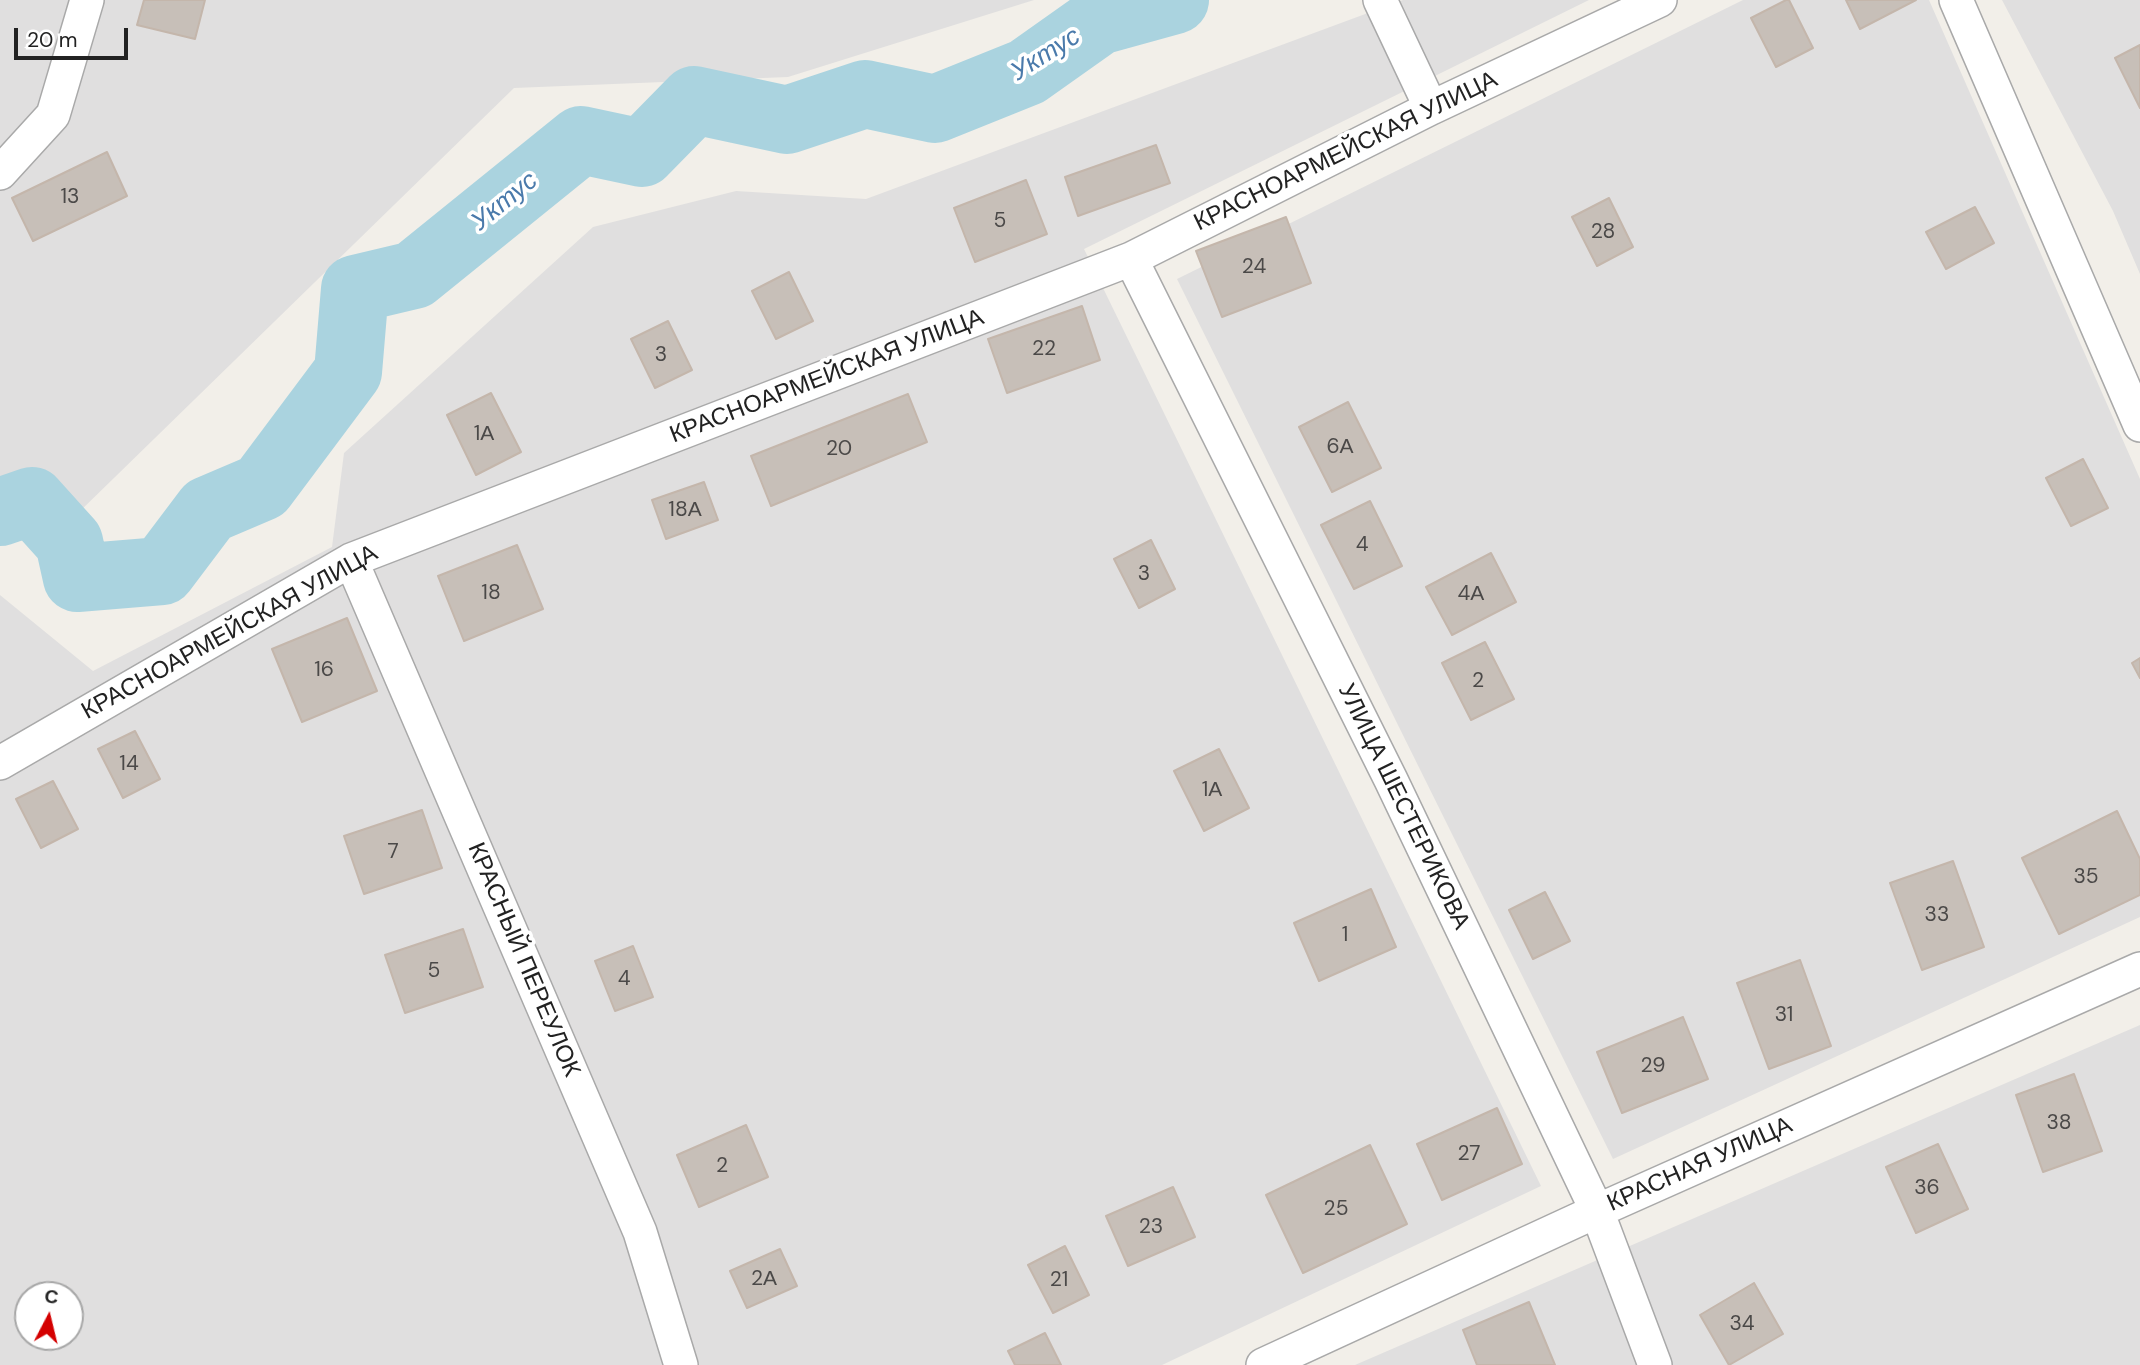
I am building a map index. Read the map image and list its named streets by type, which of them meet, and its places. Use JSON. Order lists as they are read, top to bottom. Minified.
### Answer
{"streets":{"street":["КРАСНОАРМЕЙСКАЯ УЛИЦА","УЛИЦА ШЕСТЕРИКОВА","КРАСНЫЙ ПЕРЕУЛОК","КРАСНАЯ УЛИЦА"]},"crossings":[["КРАСНОАРМЕЙСКАЯ УЛИЦА","УЛИЦА ШЕСТЕРИКОВА"],["КРАСНОАРМЕЙСКАЯ УЛИЦА","КРАСНЫЙ ПЕРЕУЛОК"],["УЛИЦА ШЕСТЕРИКОВА","КРАСНАЯ УЛИЦА"]],"water":["Уктус"],"house_numbers":["13","5","28","24","22","3","1А","6А","20","18А","4","3","18","4А","16","2","14","1А","7","35","33","1","5","4","31","29","38","27","2","36","25","23","2А","21","34"],"scale_bar":"20 m","north":"top"}
